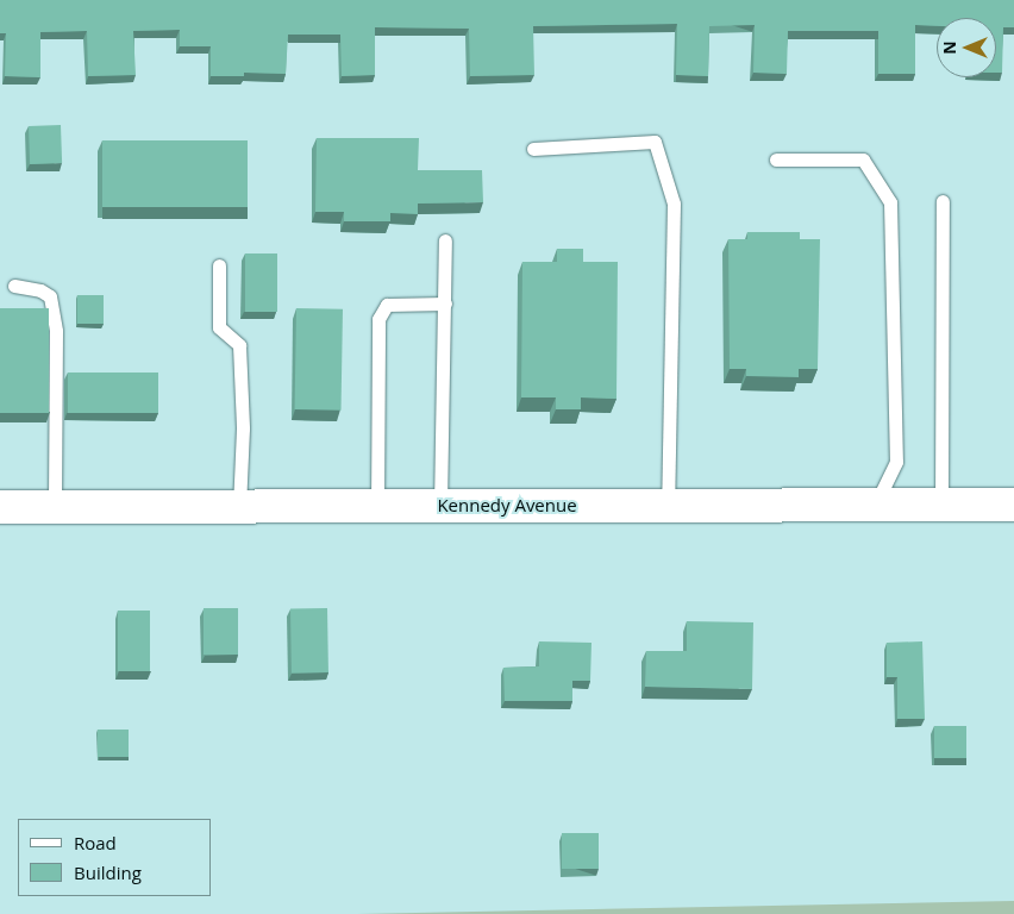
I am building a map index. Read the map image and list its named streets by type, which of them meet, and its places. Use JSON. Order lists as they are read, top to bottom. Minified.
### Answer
{"streets":{"street":["Kennedy Avenue"]},"legend":["Road","Building"],"north":"left"}
